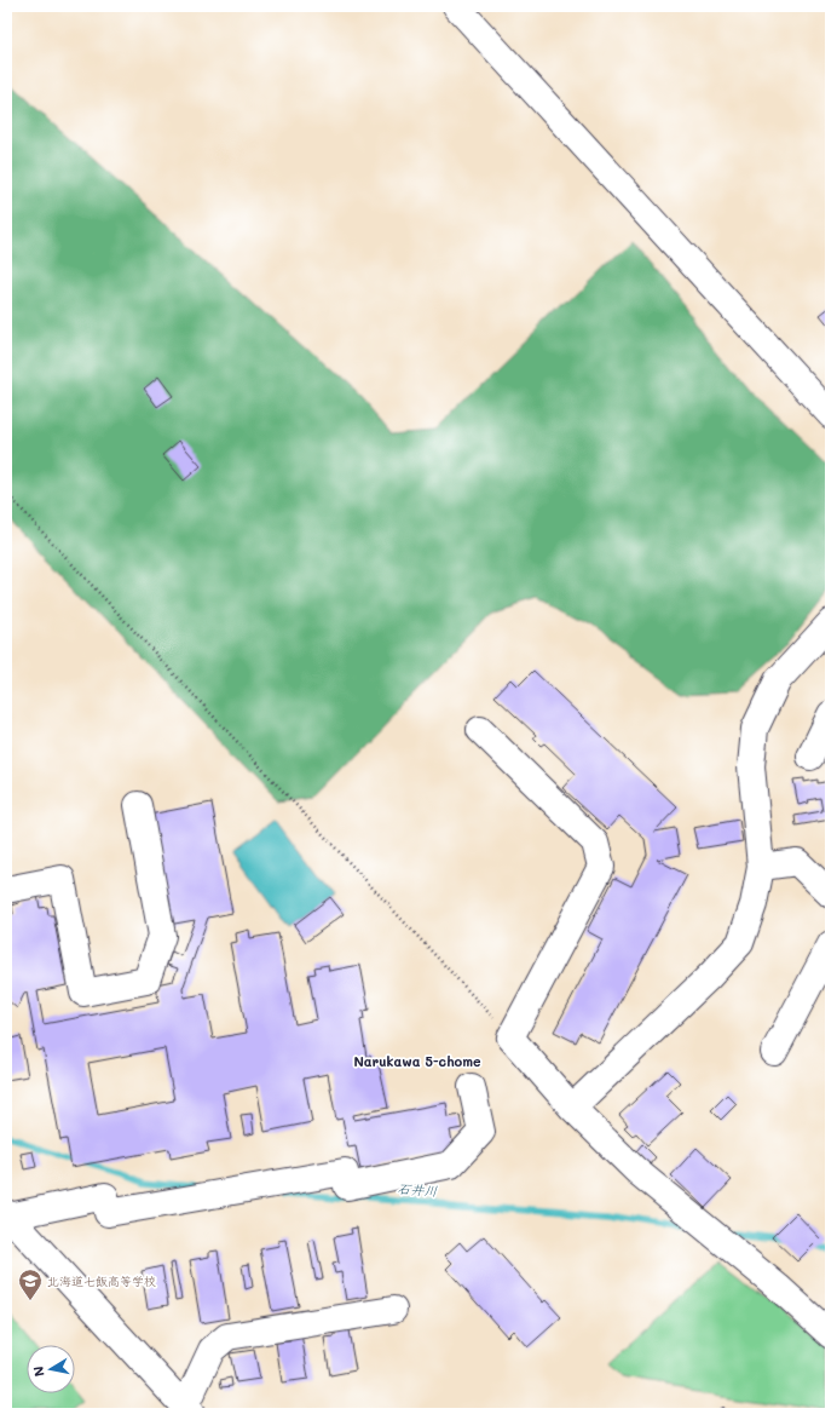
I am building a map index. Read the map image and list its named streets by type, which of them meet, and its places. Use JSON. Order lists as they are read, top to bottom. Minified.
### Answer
{"districts":["Narukawa 5-chome"],"water":["石井川"],"places":{"school or university":["北海道七飯高等学校"]},"north":"left"}
